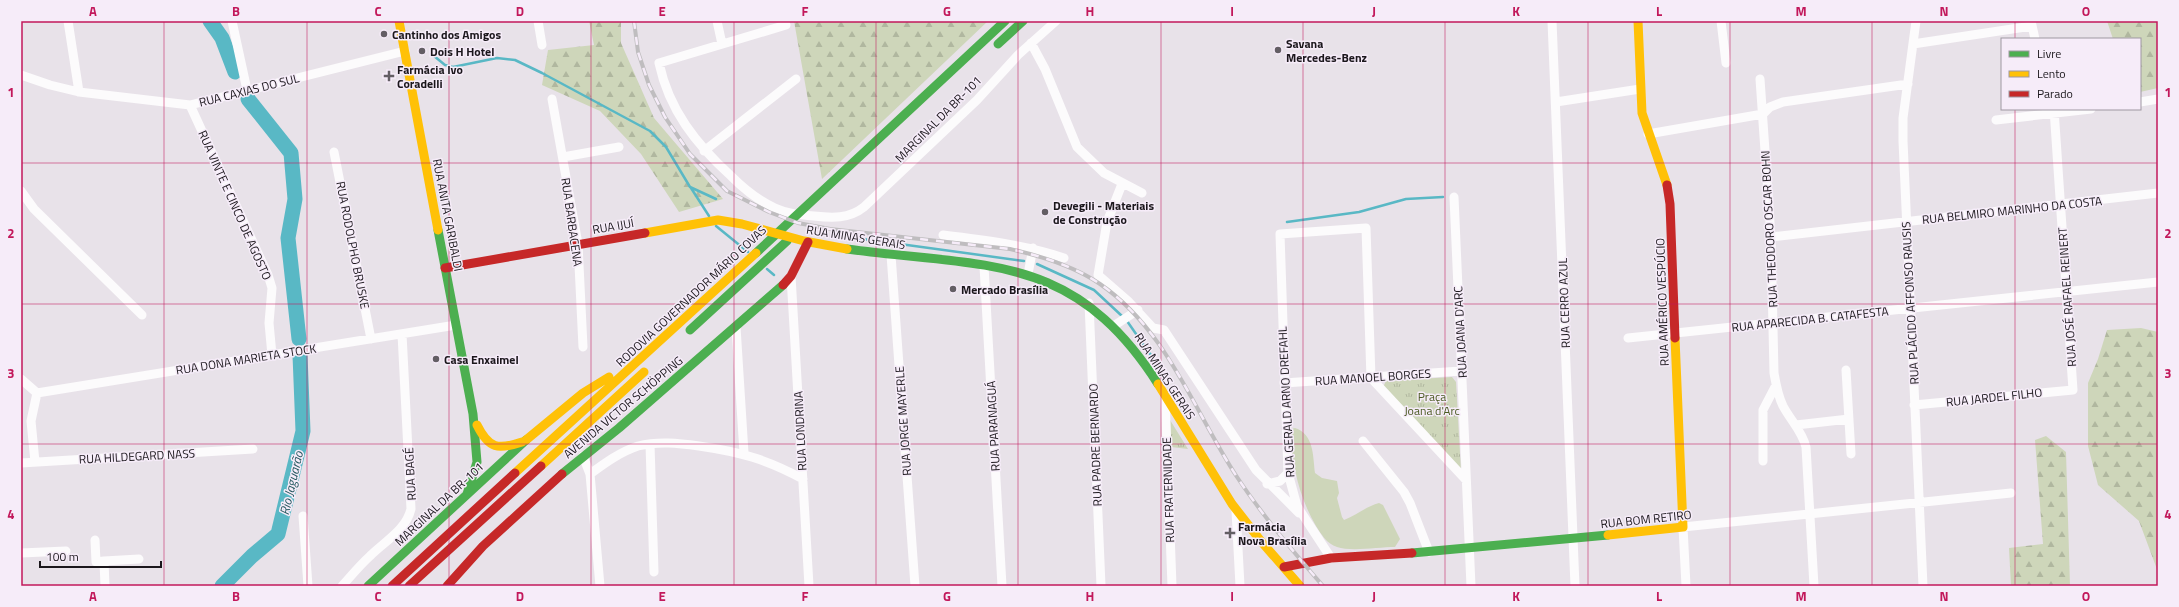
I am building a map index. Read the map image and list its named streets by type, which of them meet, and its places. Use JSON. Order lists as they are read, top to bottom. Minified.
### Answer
{"streets":{"main road":["MARGINAL DA BR-101","RUA ANITA GARIBALDI","RUA IJUÍ","RUA MINAS GERAIS","RODOVIA GOVERNADOR MÁRIO COVAS","RUA AMÉRICO VESPÚCIO","AVENIDA VICTOR SCHÖPPING","RUA BOM RETIRO"],"street":["RUA CAXIAS DO SUL","RUA VINTE E CINCO DE AGOSTO","RUA BELMIRO MARINHO DA COSTA","RUA BARBACENA","RUA THEODORO OSCAR BOHN","RUA RODOLPHO BRUSKE","RUA JOSÉ RAFAEL REINERT","RUA CERRO AZUL","RUA PLÁCIDO AFFONSO RAUSIS","RUA APARECIDA B. CATAFESTA","RUA JOANA D'ARC","RUA DONA MARIETA STOCK","RUA MANOEL BORGES","RUA JARDEL FILHO","RUA GERALD ARNO DREFAHL","RUA JORGE MAYERLE","RUA PARANAGUÁ","RUA LONDRINA","RUA PADRE BERNARDO","RUA HILDEGARD NASS","RUA BAGÉ","RUA FRATERNIDADE"]},"crossings":[["RUA CAXIAS DO SUL","RUA VINTE E CINCO DE AGOSTO"],["RUA CAXIAS DO SUL","RUA ANITA GARIBALDI"],["MARGINAL DA BR-101","RUA ANITA GARIBALDI"],["MARGINAL DA BR-101","RODOVIA GOVERNADOR MÁRIO COVAS"],["RUA VINTE E CINCO DE AGOSTO","RUA DONA MARIETA STOCK"],["RUA BELMIRO MARINHO DA COSTA","RUA THEODORO OSCAR BOHN"],["RUA BELMIRO MARINHO DA COSTA","RUA JOSÉ RAFAEL REINERT"],["RUA BELMIRO MARINHO DA COSTA","RUA PLÁCIDO AFFONSO RAUSIS"],["RUA ANITA GARIBALDI","RUA IJUÍ"],["RUA ANITA GARIBALDI","RUA DONA MARIETA STOCK"],["RUA BARBACENA","RUA IJUÍ"],["RUA IJUÍ","RUA MINAS GERAIS"],["RUA THEODORO OSCAR BOHN","RUA APARECIDA B. CATAFESTA"],["RUA THEODORO OSCAR BOHN","RUA BOM RETIRO"],["RUA MINAS GERAIS","AVENIDA VICTOR SCHÖPPING"],["RUA MINAS GERAIS","RUA JORGE MAYERLE"],["RUA MINAS GERAIS","RUA PARANAGUÁ"],["RUA MINAS GERAIS","RUA PADRE BERNARDO"],["RUA MINAS GERAIS","RUA FRATERNIDADE"],["RUA MINAS GERAIS","RUA BOM RETIRO"],["RUA RODOLPHO BRUSKE","RUA DONA MARIETA STOCK"],["RUA JOSÉ RAFAEL REINERT","RUA APARECIDA B. CATAFESTA"],["RUA JOSÉ RAFAEL REINERT","RUA JARDEL FILHO"],["RUA AMÉRICO VESPÚCIO","RUA APARECIDA B. CATAFESTA"],["RUA AMÉRICO VESPÚCIO","RUA BOM RETIRO"],["RUA CERRO AZUL","RUA BOM RETIRO"],["RUA PLÁCIDO AFFONSO RAUSIS","RUA APARECIDA B. CATAFESTA"],["RUA PLÁCIDO AFFONSO RAUSIS","RUA JARDEL FILHO"],["RUA PLÁCIDO AFFONSO RAUSIS","RUA BOM RETIRO"],["RUA JOANA D'ARC","RUA MANOEL BORGES"],["RUA JOANA D'ARC","RUA BOM RETIRO"],["RUA DONA MARIETA STOCK","RUA BAGÉ"],["RUA MANOEL BORGES","RUA GERALD ARNO DREFAHL"],["RUA GERALD ARNO DREFAHL","RUA BOM RETIRO"],["AVENIDA VICTOR SCHÖPPING","RUA LONDRINA"]],"water":["Rio Jaguarão"],"parks":["Praça Joana d'Arc"],"places":{"other":["Cantinho dos Amigos","Savana Mercedes-Benz","Dois H Hotel","Devegili - Materiais de Construção","Mercado Brasília","Casa Enxaimel"],"health":["Farmácia Ivo Coradelli","Farmácia Nova Brasília"]},"legend":["Livre","Lento","Parado"],"scale_bar":"100 m","grid":{"columns":["A","B","C","D","E","F","G","H","I","J","K","L","M","N","O"],"rows":["1","2","3","4"]}}
